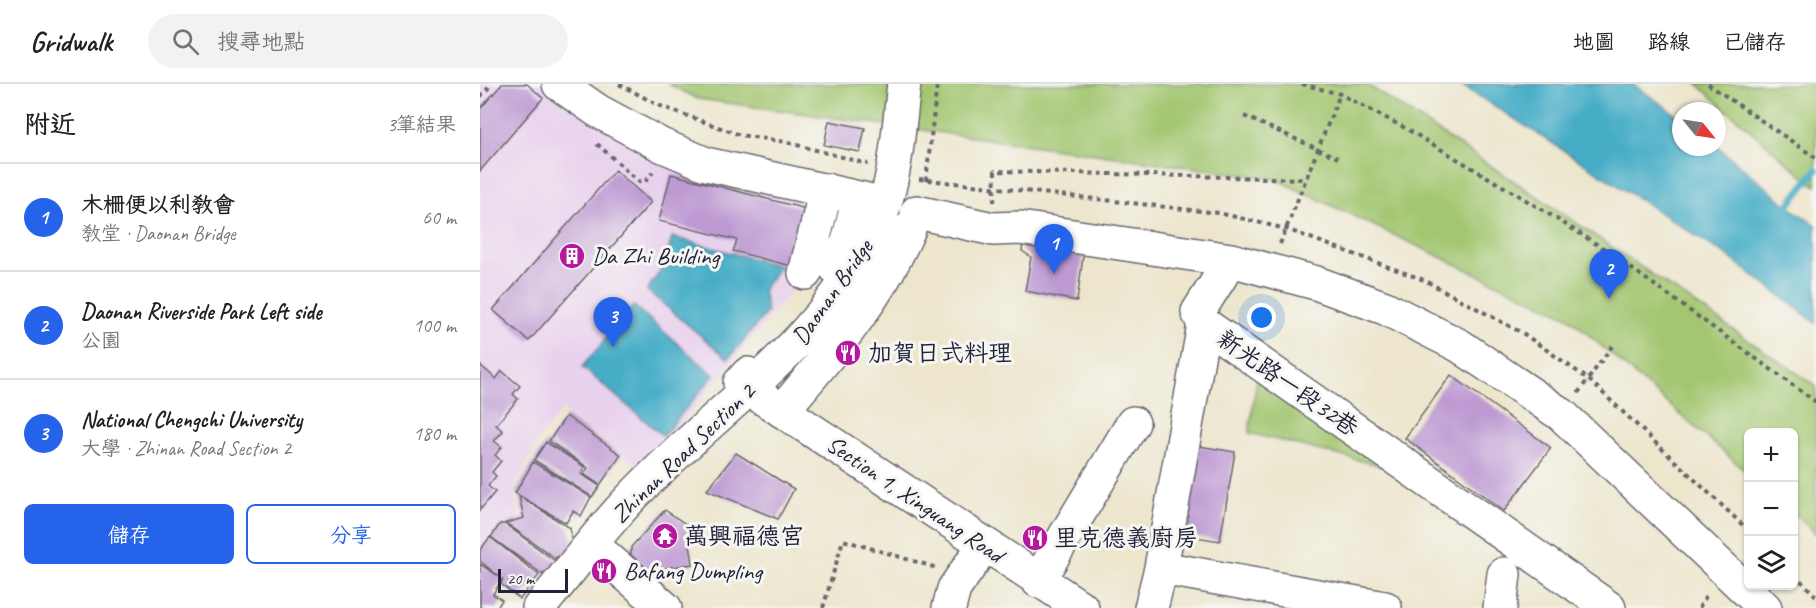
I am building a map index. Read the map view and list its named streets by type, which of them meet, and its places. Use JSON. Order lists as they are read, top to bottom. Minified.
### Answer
{"streets":{"street":["Daonan Bridge","新光路一段32巷","Zhinan Road Section 2","Section 1, Xinguang Road"]},"crossings":[["Daonan Bridge","Zhinan Road Section 2"],["Zhinan Road Section 2","Section 1, Xinguang Road"]],"places":{"building":["Da Zhi Building"],"restaurant":["加賀日式料理","里克德義廚房","Bafang Dumpling"],"temple":["萬興福德宮"]},"scale_bar":"20 m","north":"bottom right","page":{"header":"Gridwalk","search":"搜尋地點","nav":["地圖","路線","已儲存"],"heading":["附近","3筆結果"],"list":[{"mark":"1","name":"木柵便以利教會","note":"教堂 · Daonan Bridge","value":"60 m"},{"mark":"2","name":"Daonan Riverside Park Left side","note":"公園","value":"100 m"},{"mark":"3","name":"National Chengchi University","note":"大學 · Zhinan Road Section 2","value":"180 m"}],"pins":["1","2","3"],"map_buttons":["+","−"],"buttons":["儲存","分享"],"scale":"20 m"}}
